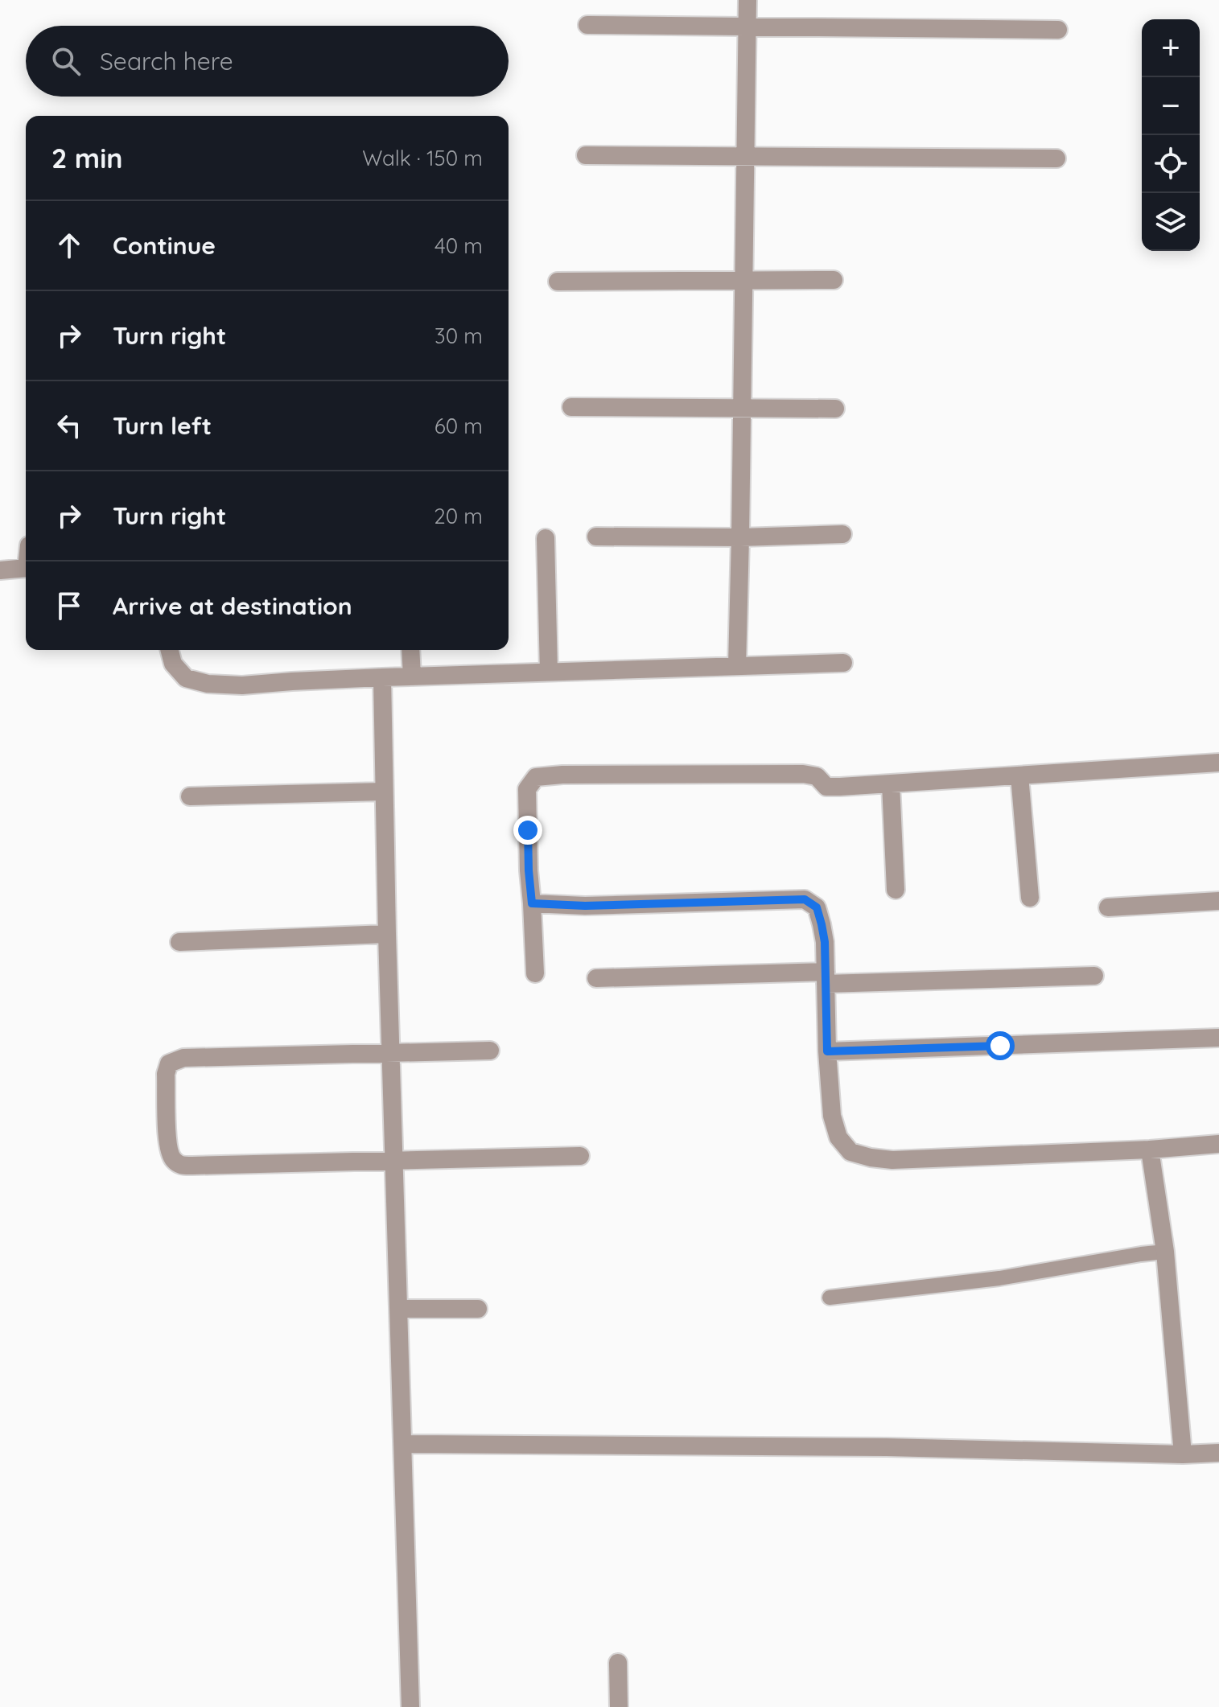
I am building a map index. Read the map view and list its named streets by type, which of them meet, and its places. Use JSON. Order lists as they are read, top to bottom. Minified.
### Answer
{"page":{"map_buttons":["+","−"],"search":"Search here","heading":["2 min","Walk · 150 m"],"list":[["Continue","40 m"],["Turn right","30 m"],["Turn left","60 m"],["Turn right","20 m"],"Arrive at destination"]}}
